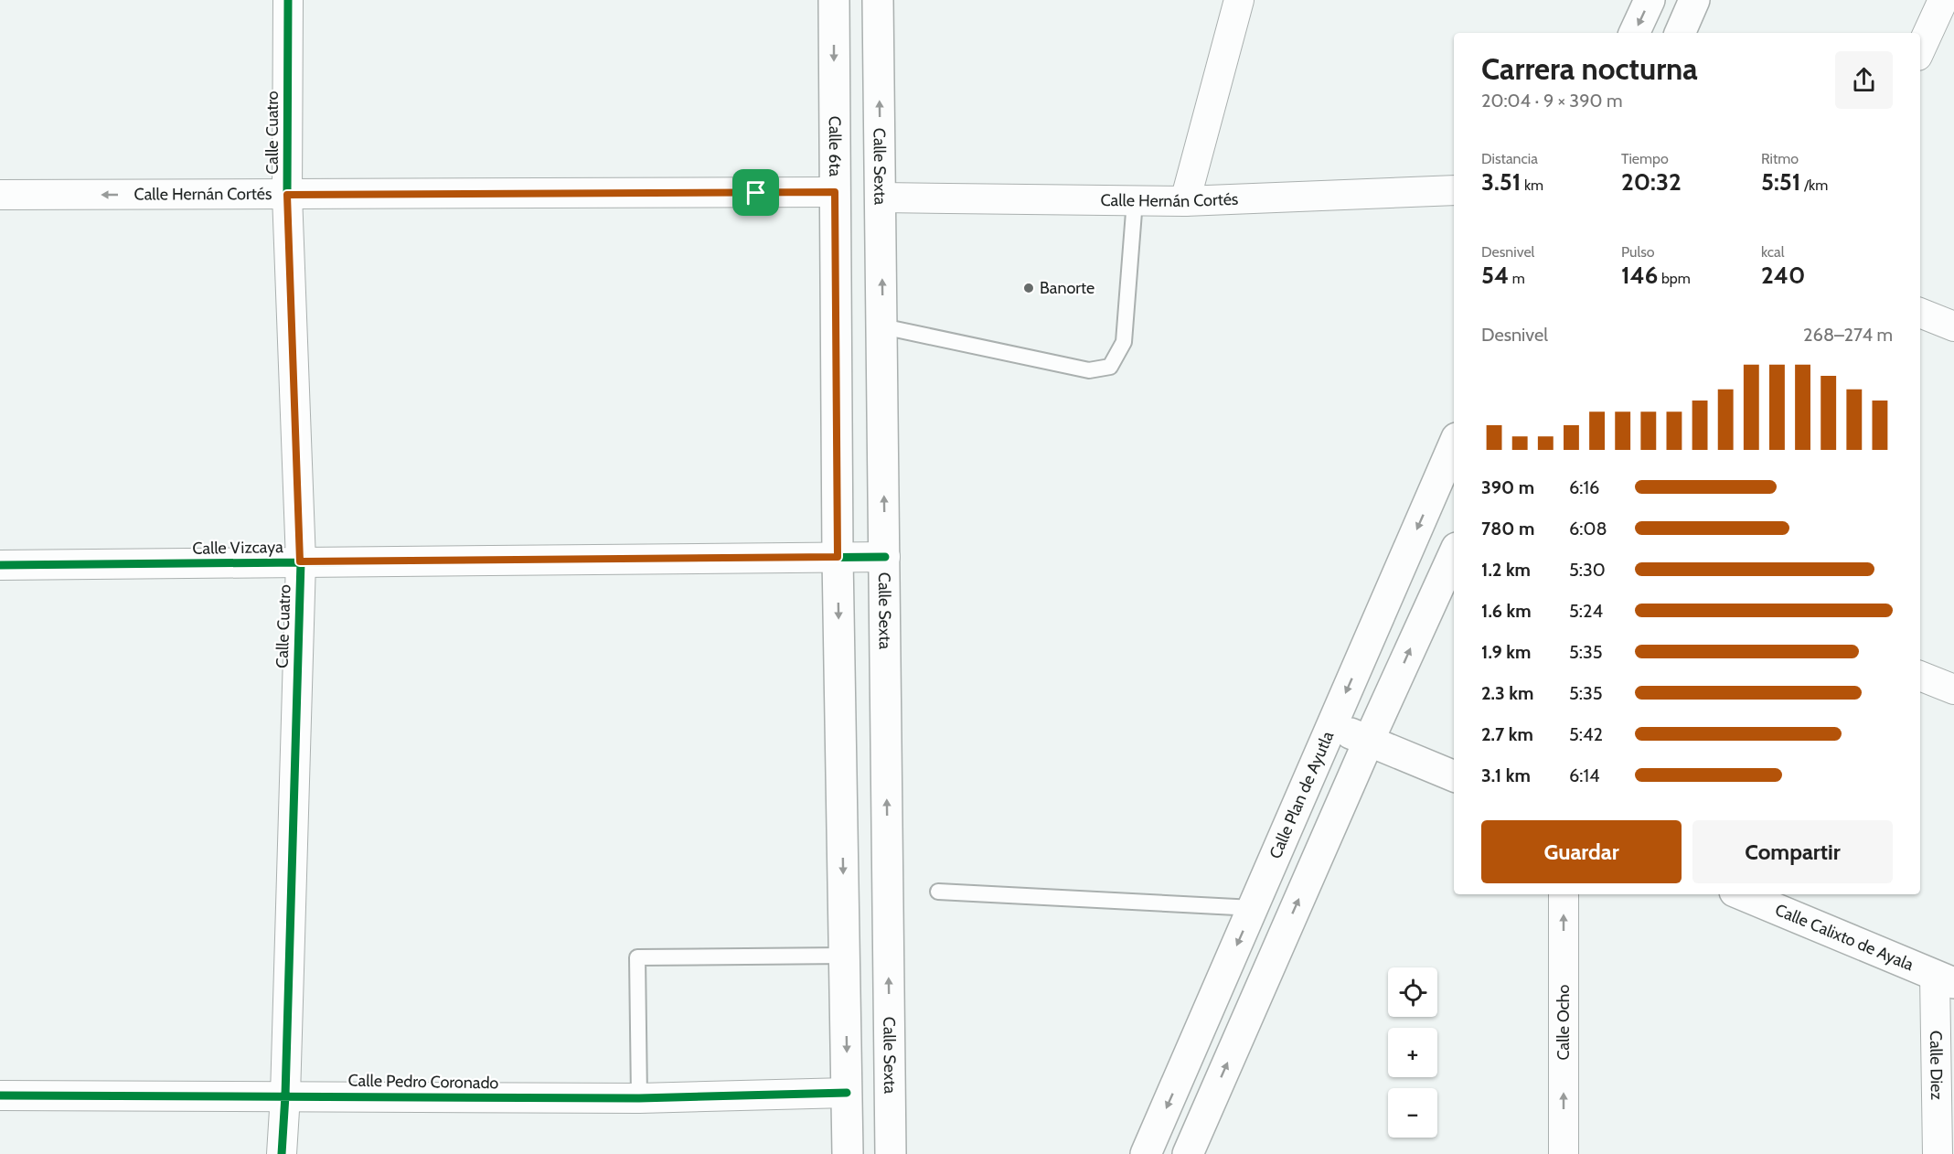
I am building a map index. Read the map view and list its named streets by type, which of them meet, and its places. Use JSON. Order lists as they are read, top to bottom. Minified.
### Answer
{"streets":{"main road":["Calle 6ta","Calle Sexta","Calle Plan de Ayutla","Calle Calixto de Ayala"],"street":["Calle Cuatro","Calle Hernán Cortés","Calle Vizcaya","Calle Ocho","Calle Diez","Calle Pedro Coronado"]},"crossings":[["Calle Cuatro","Calle Hernán Cortés"],["Calle Cuatro","Calle Vizcaya"],["Calle Cuatro","Calle Pedro Coronado"],["Calle 6ta","Calle Hernán Cortés"],["Calle 6ta","Calle Vizcaya"],["Calle Sexta","Calle Hernán Cortés"],["Calle Sexta","Calle Vizcaya"],["Calle Calixto de Ayala","Calle Diez"]],"one_way":["Calle Ocho"],"places":["Banorte"],"page":{"heading":["Carrera nocturna","20:04 · 9 × 390 m"],"stats":[["Distancia","3.51 km"],["Tiempo","20:32"],["Ritmo","5:51 /km"],["Desnivel","54 m"],["Pulso","146 bpm"],["kcal","240"]],"chart":["Desnivel","268–274 m"],"list":[{"name":"390 m","note":"6:16"},{"name":"780 m","note":"6:08"},{"name":"1.2 km","note":"5:30"},{"name":"1.6 km","note":"5:24"},{"name":"1.9 km","note":"5:35"},{"name":"2.3 km","note":"5:35"},{"name":"2.7 km","note":"5:42"},{"name":"3.1 km","note":"6:14"}],"buttons":["Guardar","Compartir"],"map_buttons":["+","−"]}}
